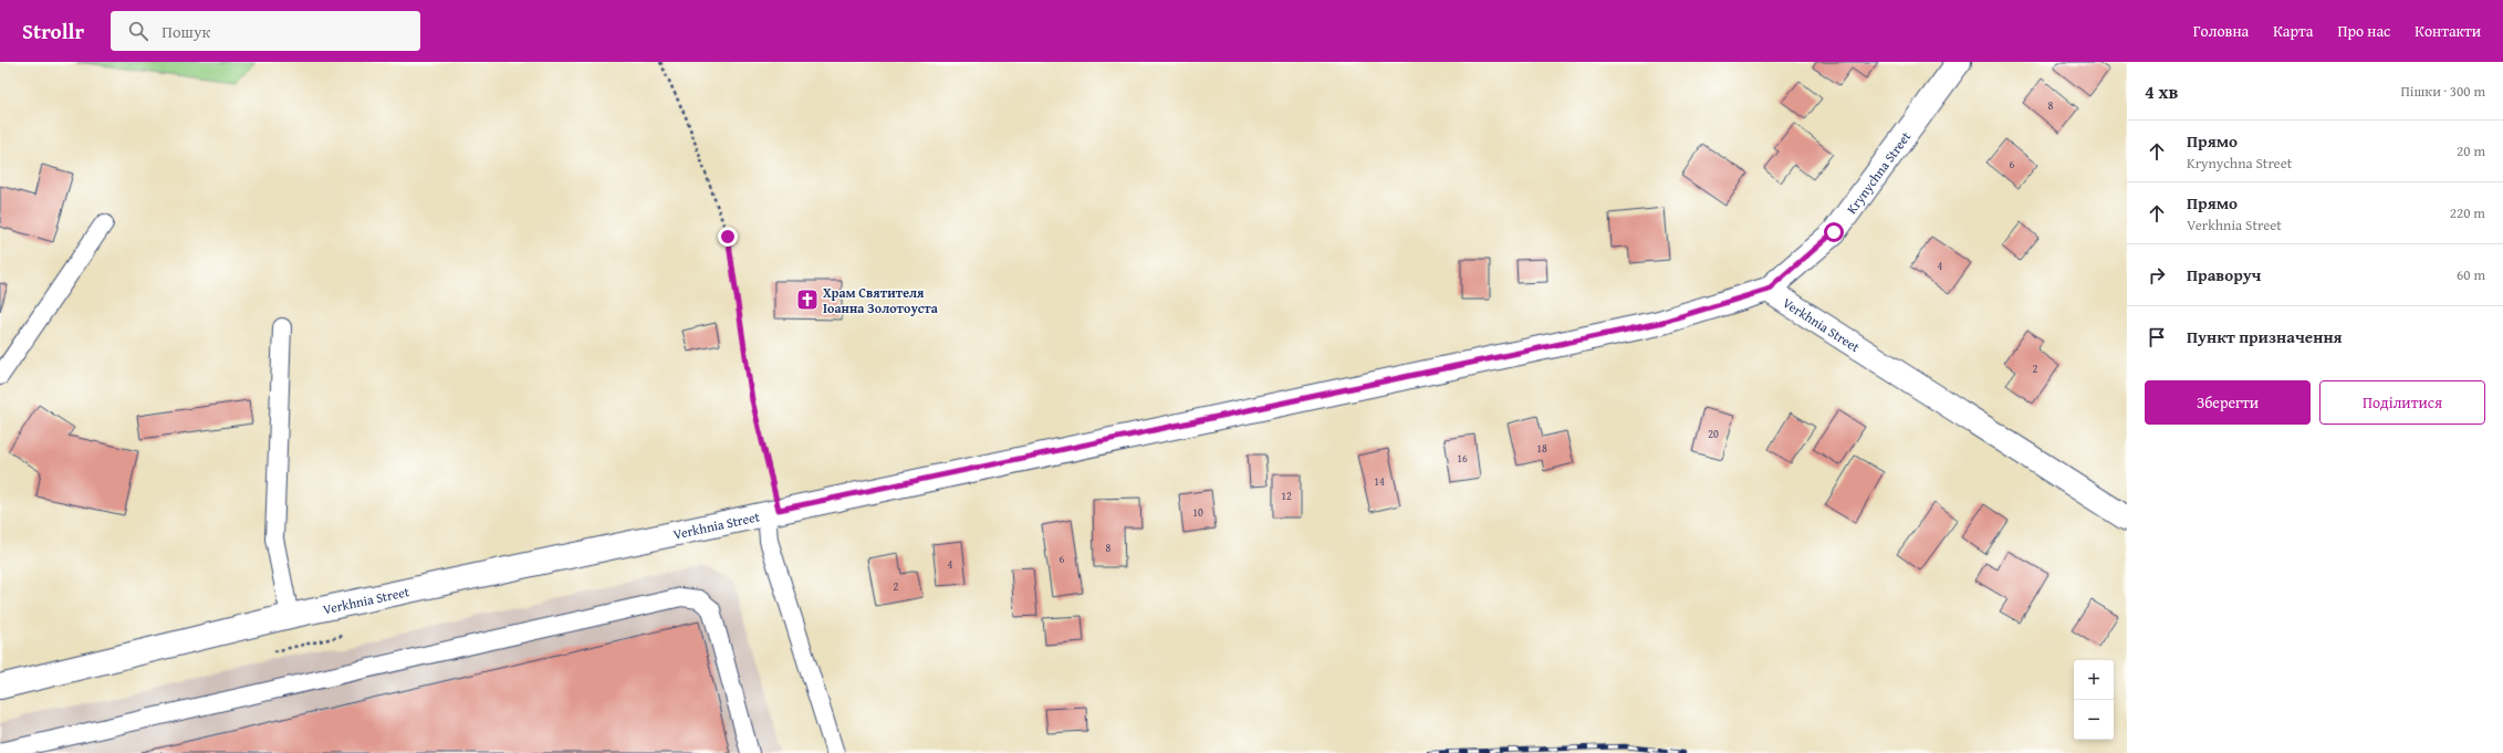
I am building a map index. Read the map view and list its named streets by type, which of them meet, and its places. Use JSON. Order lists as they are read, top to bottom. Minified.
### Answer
{"streets":{"street":["Krynychna Street","Verkhnia Street"]},"crossings":[["Krynychna Street","Verkhnia Street"]],"places":{"church":["Храм Святителя Іоанна Золотоуста"]},"house_numbers":["8","6","4","2","20","18","16","14","12","10","8","6","4","2"],"page":{"header":"Strollr","search":"Пошук","nav":["Головна","Карта","Про нас","Контакти"],"heading":["4 хв","Пішки · 300 m"],"list":[["Прямо","Krynychna Street","20 m"],["Прямо","Verkhnia Street","220 m"],["Праворуч","60 m"],"Пункт призначення"],"buttons":["Зберегти","Поділитися"],"map_buttons":["+","−"]}}
